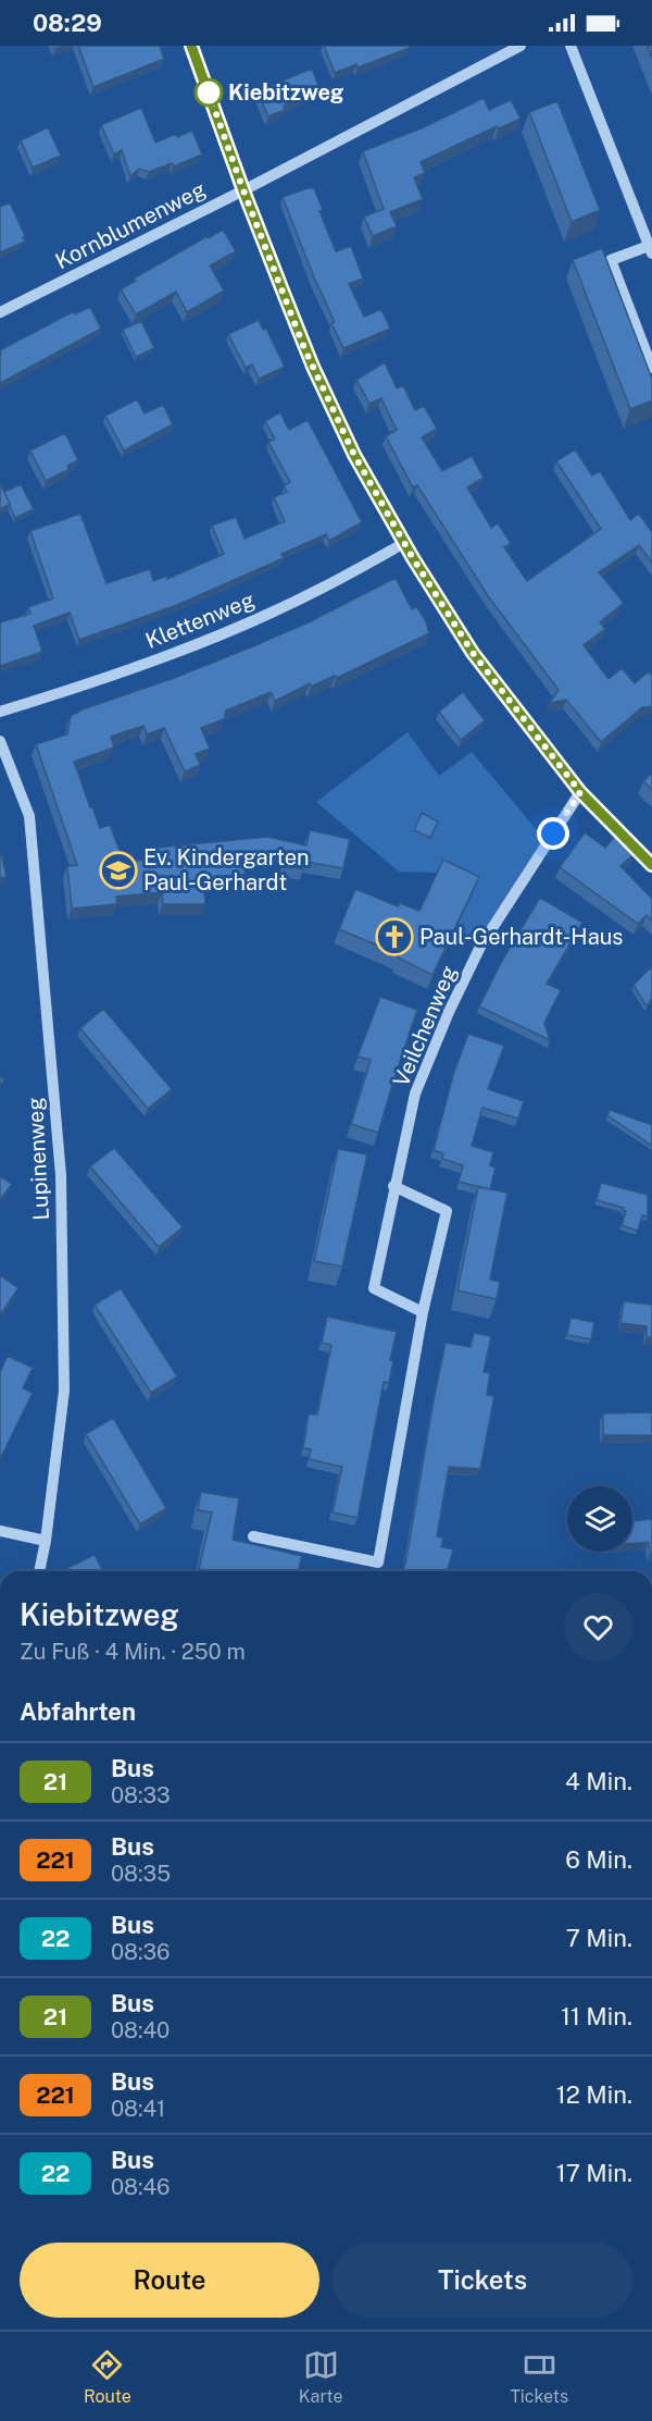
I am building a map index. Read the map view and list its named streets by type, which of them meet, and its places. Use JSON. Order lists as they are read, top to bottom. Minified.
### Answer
{"streets":{"street":["Kornblumenweg","Klettenweg","Veilchenweg","Lupinenweg"]},"places":{"other":["Kiebitzweg"],"school or university":["Ev. Kindergarten Paul-Gerhardt"],"church":["Paul-Gerhardt-Haus"]},"lines":["bus line 21"],"page":{"status":"08:29","heading":[["Kiebitzweg","Zu Fuß · 4 Min. · 250 m"],"Abfahrten"],"list":[{"mark":"21","name":"Bus","note":"08:33","value":"4 Min."},{"mark":"221","name":"Bus","note":"08:35","value":"6 Min."},{"mark":"22","name":"Bus","note":"08:36","value":"7 Min."},{"mark":"21","name":"Bus","note":"08:40","value":"11 Min."},{"mark":"221","name":"Bus","note":"08:41","value":"12 Min."},{"mark":"22","name":"Bus","note":"08:46","value":"17 Min."}],"buttons":["Route","Tickets"],"tabs":["Route","Karte","Tickets"]}}
